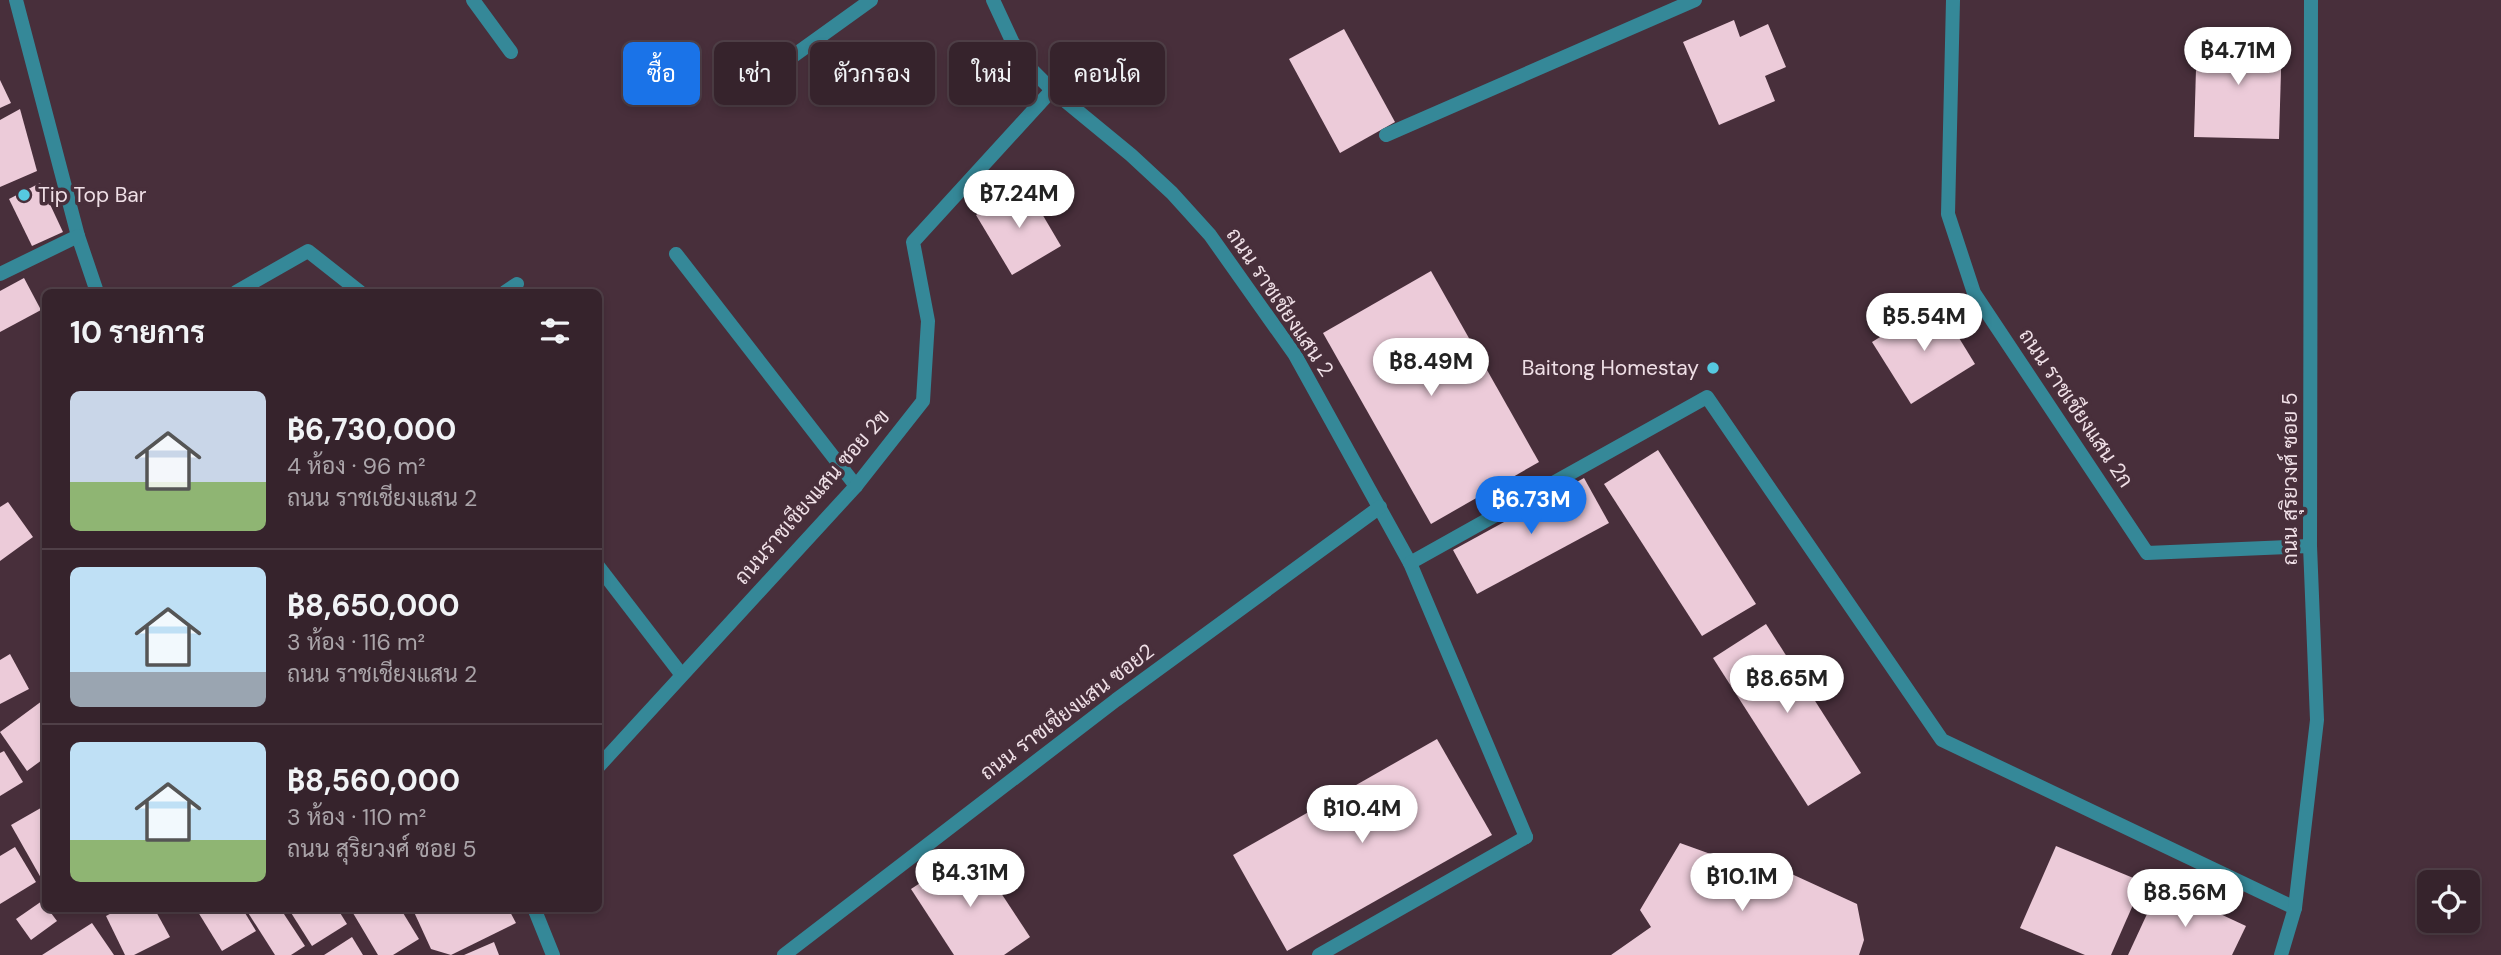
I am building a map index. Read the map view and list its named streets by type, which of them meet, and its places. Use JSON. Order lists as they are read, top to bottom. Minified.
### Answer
{"streets":{"street":["ถนน ราชเชียงแสน 2","ถนน ราชเชียงแสน 2ก","ถนน สุริยวงศ์ ซอย 5","ถนนราชเชียงแสน ซอย 2ข","ถนน ราชเชียงแสน ซอย2"]},"crossings":[["ถนน ราชเชียงแสน 2","ถนน ราชเชียงแสน ซอย2"],["ถนน ราชเชียงแสน 2ก","ถนน สุริยวงศ์ ซอย 5"]],"places":["Tip Top Bar","Baitong Homestay"],"page":{"price":["฿4.71M","฿7.24M","฿5.54M","฿8.49M","฿6.73M","฿8.65M","฿10.4M","฿4.31M","฿10.1M","฿8.56M"],"chip":["ซื้อ","เช่า","ตัวกรอง","ใหม่","คอนโด"],"heading":"10 รายการ","list":[{"name":"฿6,730,000","note":"4 ห้อง · 96 m² · ถนน ราชเชียงแสน 2"},{"name":"฿8,650,000","note":"3 ห้อง · 116 m² · ถนน ราชเชียงแสน 2"},{"name":"฿8,560,000","note":"3 ห้อง · 110 m² · ถนน สุริยวงศ์ ซอย 5"}]}}
